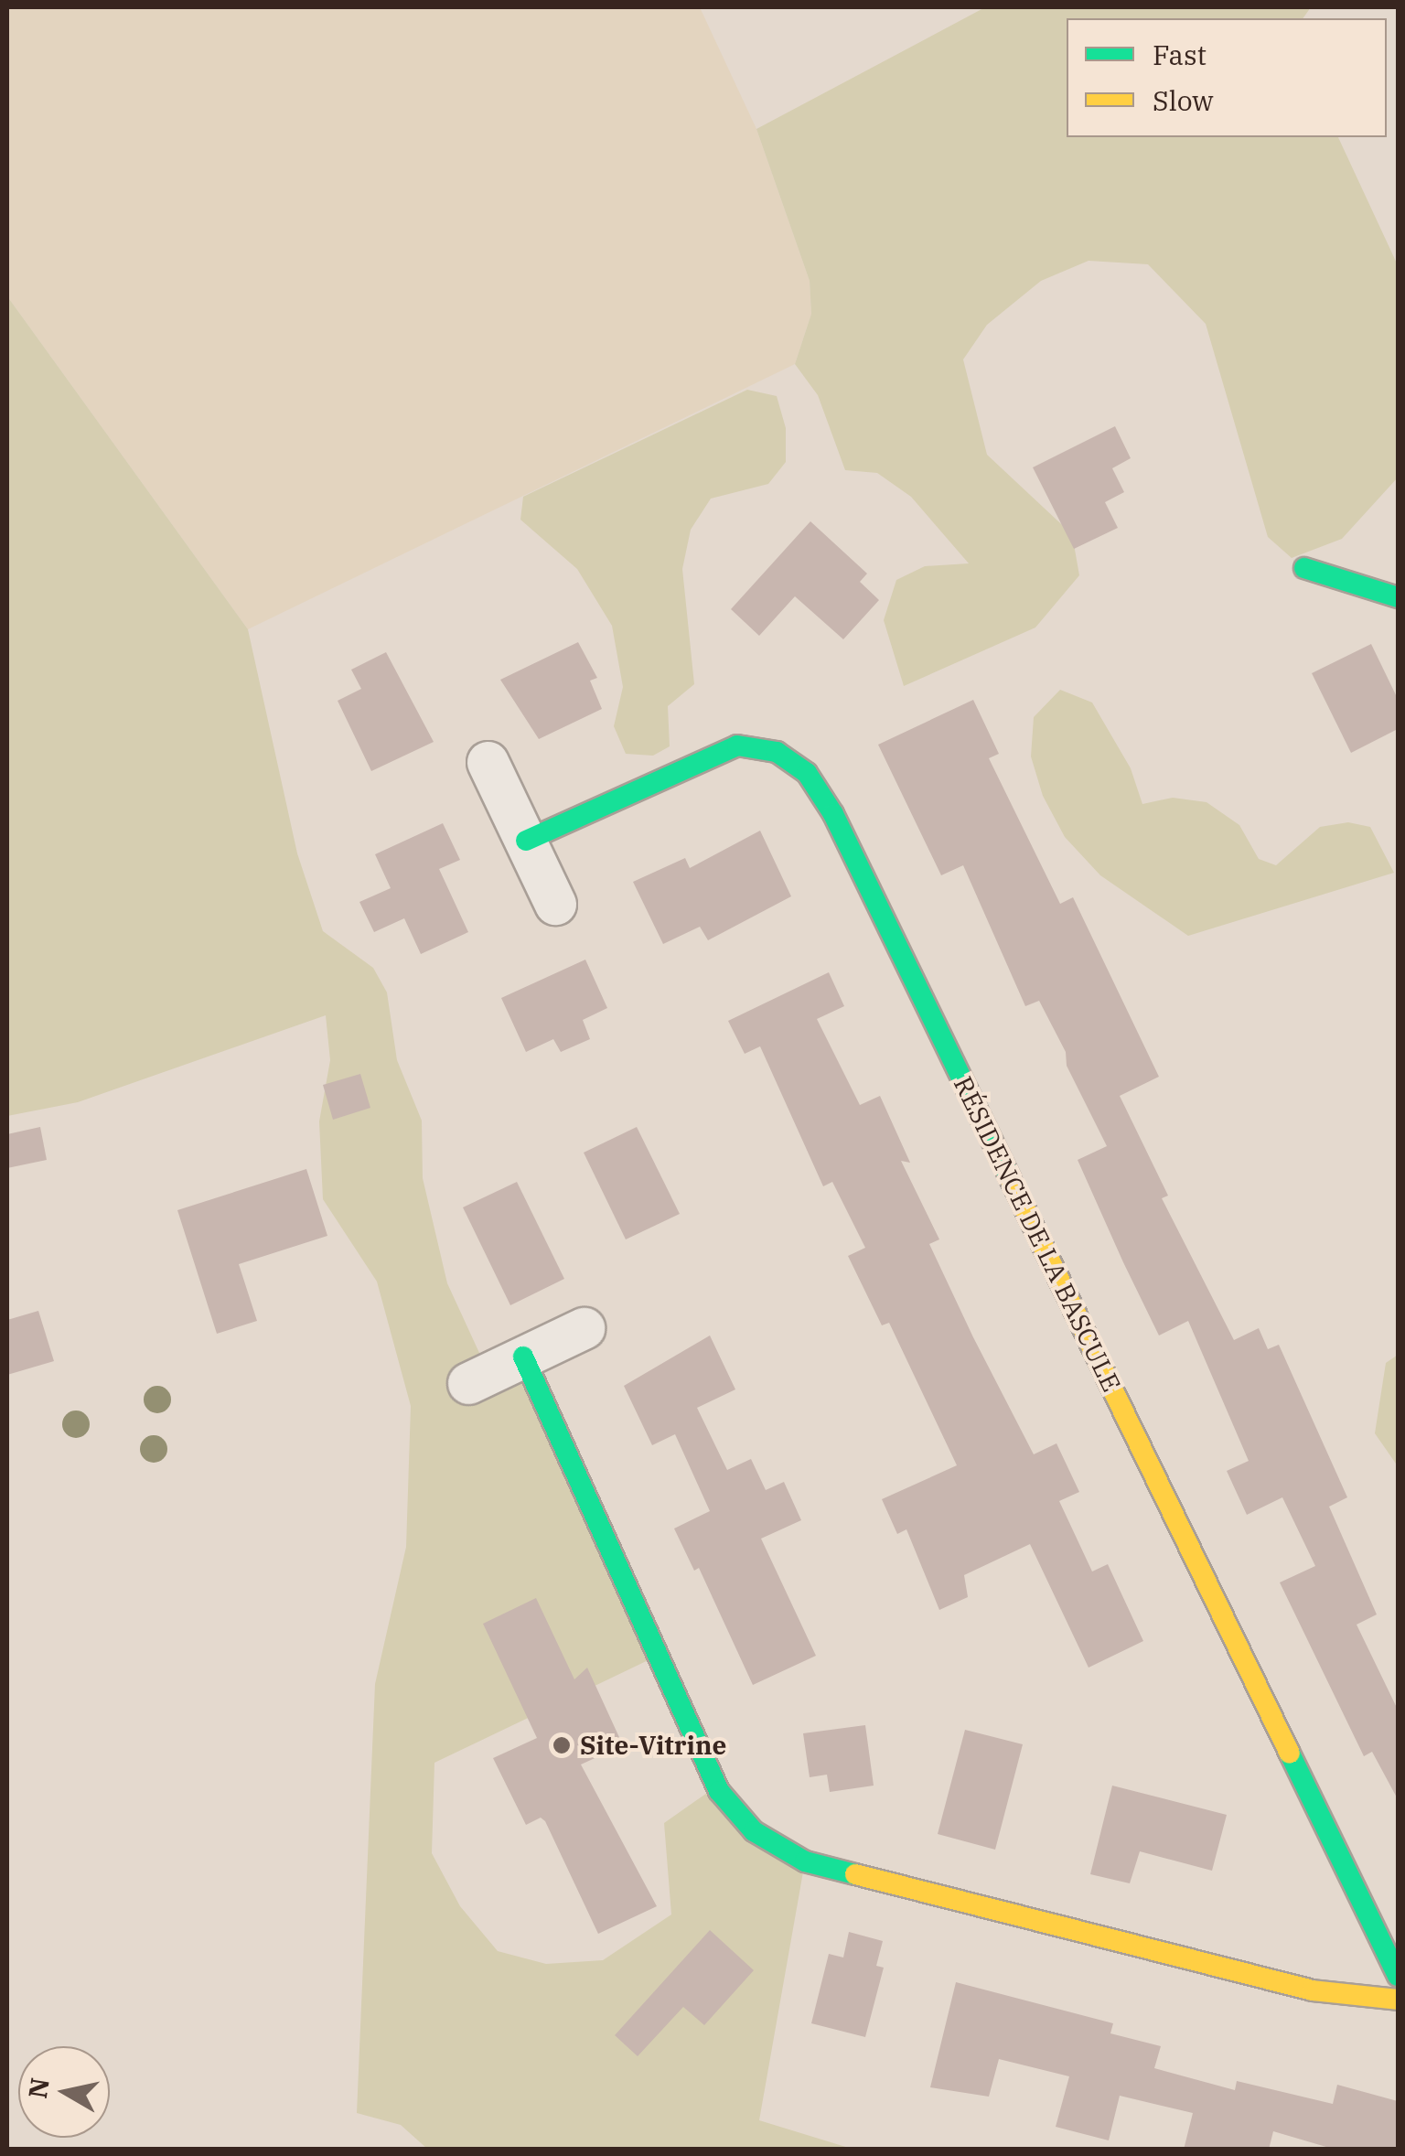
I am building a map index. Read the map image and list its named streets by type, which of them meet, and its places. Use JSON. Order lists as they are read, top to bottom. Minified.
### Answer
{"streets":{"street":["RÉSIDENCE DE LA BASCULE"]},"places":["Site-Vitrine"],"legend":["Fast","Slow"],"north":"left"}
